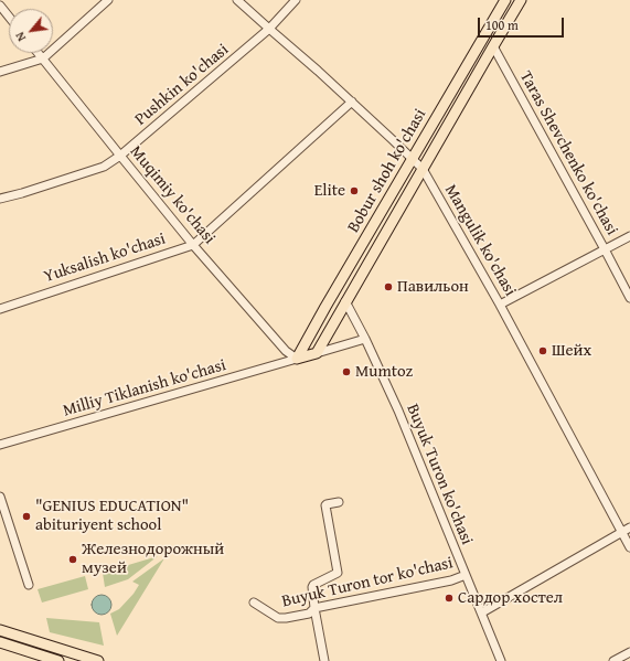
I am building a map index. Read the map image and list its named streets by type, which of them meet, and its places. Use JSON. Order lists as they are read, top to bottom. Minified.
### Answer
{"streets":{"main road":["Bobur shoh ko'chasi"],"street":["Pushkin ko'chasi","Taras Shevchenko ko'chasi","Muqimiy ko'chasi","Mangulik ko'chasi","Yuksalish ko'chasi","Milliy Tiklanish ko'chasi","Buyuk Turon ko'chasi","Buyuk Turon tor ko'chasi"]},"crossings":[["Pushkin ko'chasi","Muqimiy ko'chasi"],["Pushkin ko'chasi","Mangulik ko'chasi"],["Taras Shevchenko ko'chasi","Bobur shoh ko'chasi"],["Bobur shoh ko'chasi","Muqimiy ko'chasi"],["Bobur shoh ko'chasi","Mangulik ko'chasi"],["Bobur shoh ko'chasi","Milliy Tiklanish ko'chasi"],["Bobur shoh ko'chasi","Buyuk Turon ko'chasi"],["Muqimiy ko'chasi","Yuksalish ko'chasi"],["Muqimiy ko'chasi","Milliy Tiklanish ko'chasi"],["Mangulik ko'chasi","Yuksalish ko'chasi"],["Buyuk Turon ko'chasi","Buyuk Turon tor ko'chasi"]],"places":["Elite","Павильон","Шейх","Mumtoz","\"GENIUS EDUCATION\" abituriyent school","Железнодорожный музей","Сардор хостел"],"scale_bar":"100 m","north":"bottom left"}
